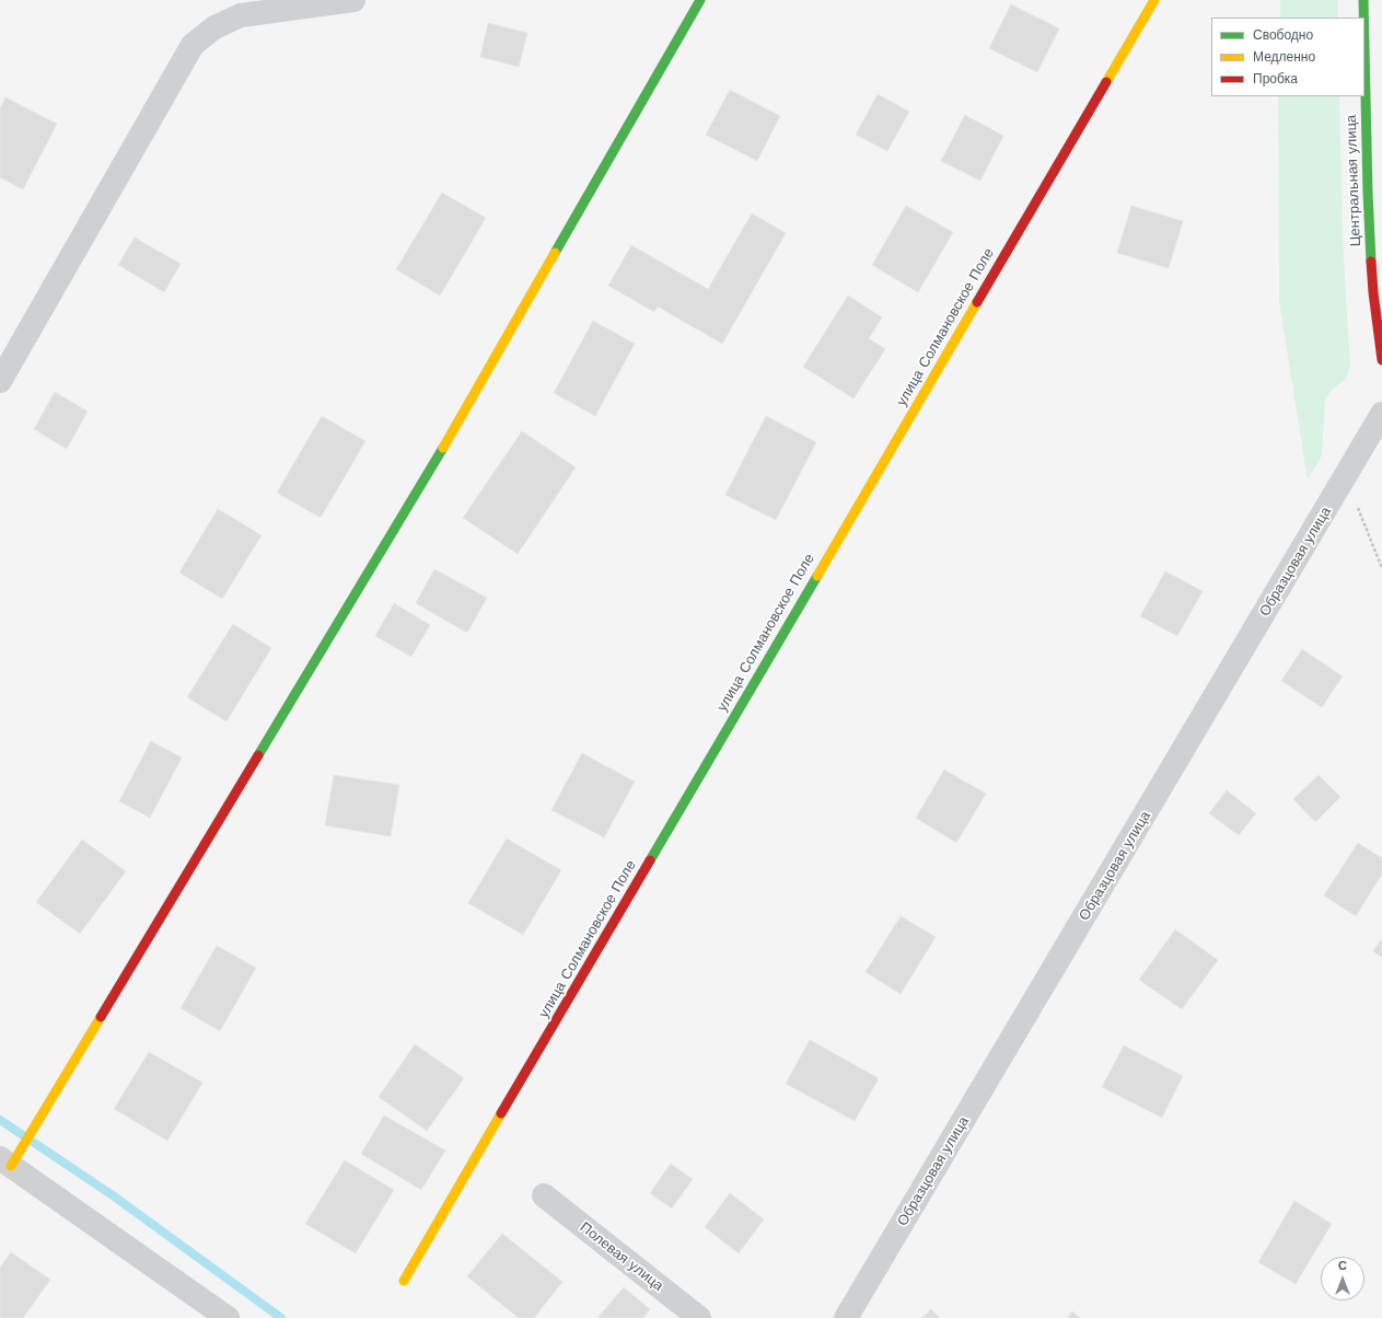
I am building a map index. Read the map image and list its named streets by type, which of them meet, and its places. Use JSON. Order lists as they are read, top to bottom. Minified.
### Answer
{"streets":{"street":["Центральная улица","улица Солмановское Поле","Образцовая улица","Полевая улица"]},"legend":["Свободно","Медленно","Пробка"],"north":"top"}
